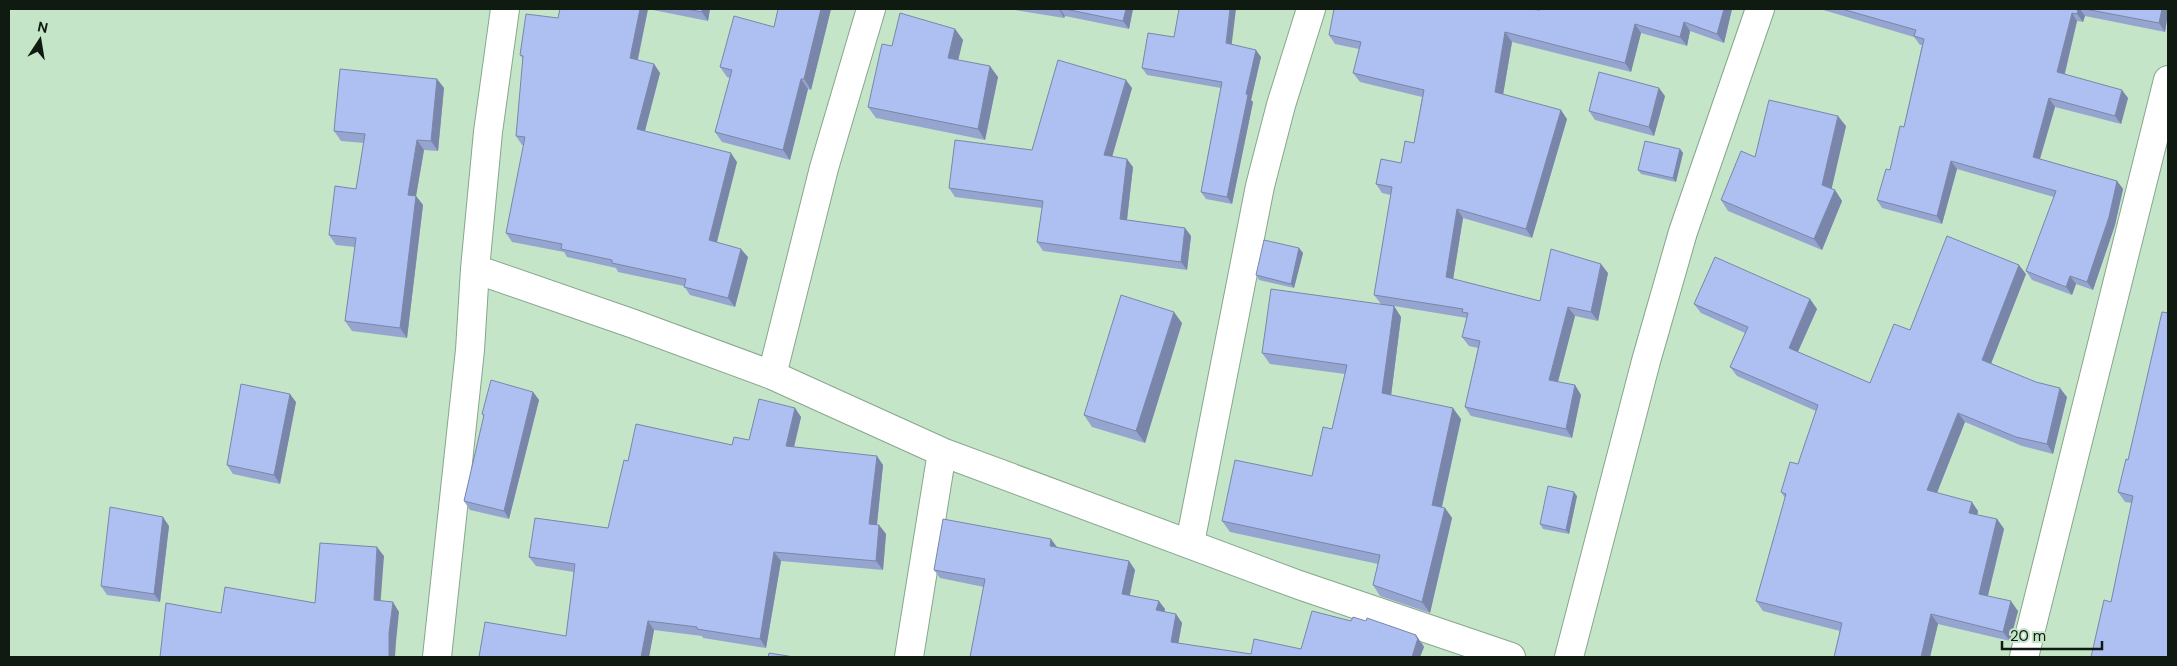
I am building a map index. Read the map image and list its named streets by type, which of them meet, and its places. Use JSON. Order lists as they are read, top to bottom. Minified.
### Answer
{"scale_bar":"20 m","north":"top"}
